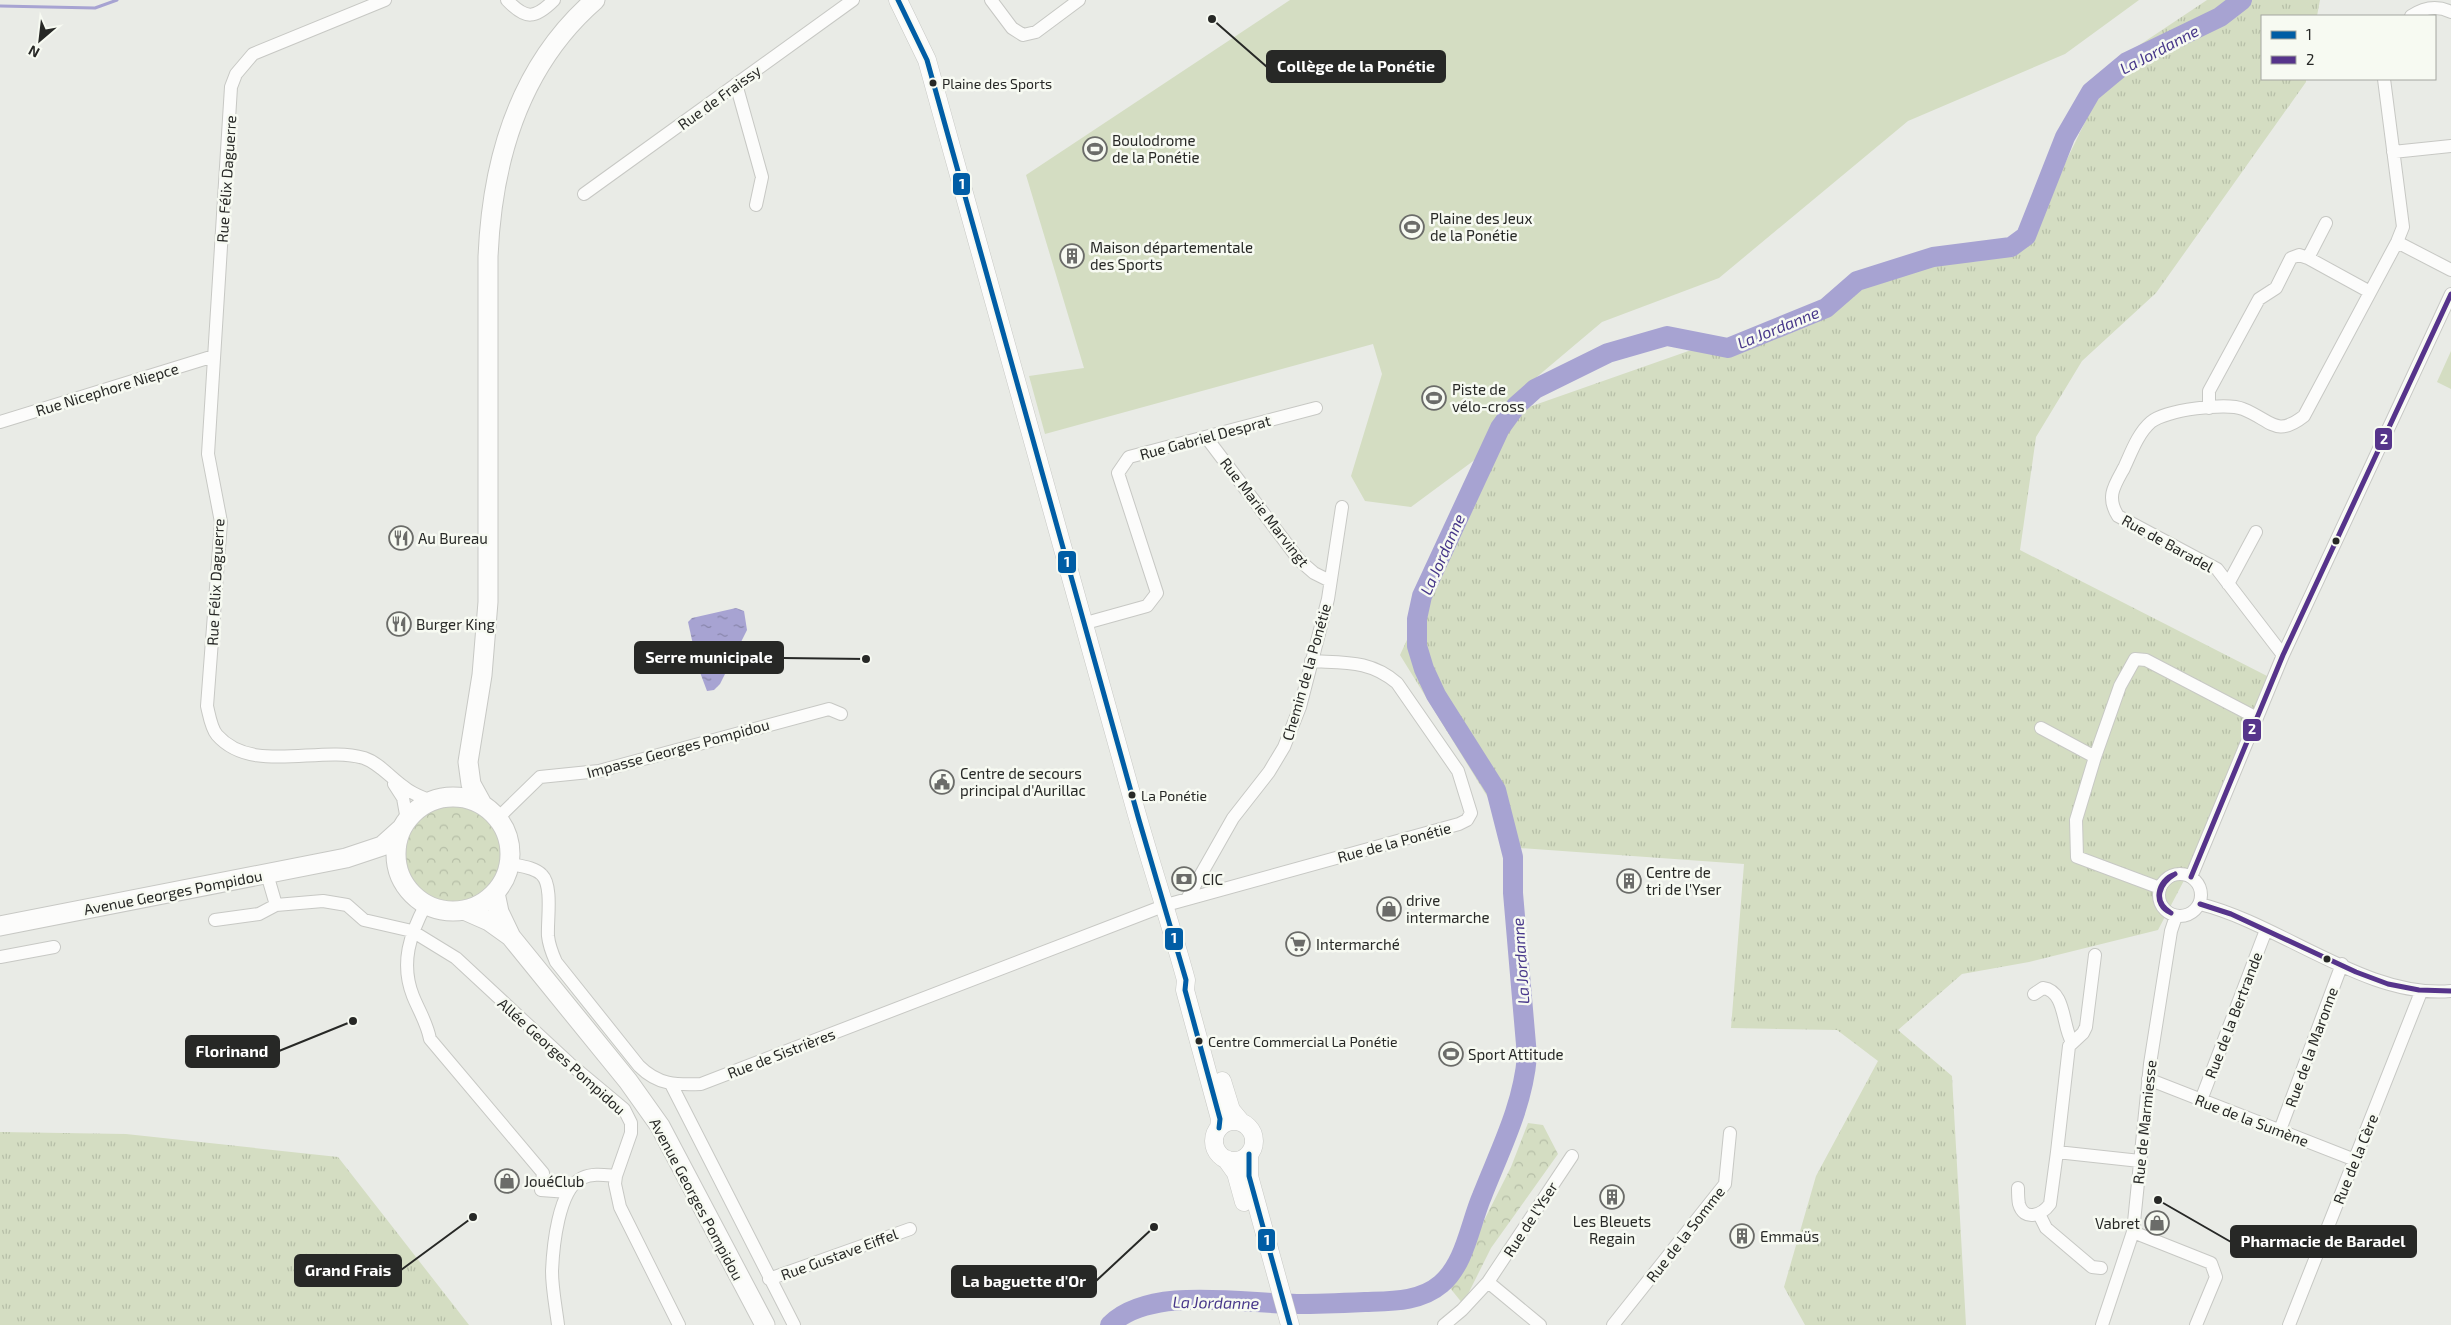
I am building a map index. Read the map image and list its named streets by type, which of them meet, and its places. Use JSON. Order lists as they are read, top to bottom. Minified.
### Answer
{"streets":{"main road":["Avenue Georges Pompidou"],"street":["Rue de Fraissy","Rue Félix Daguerre","Rue Nicephore Niepce","Rue Gabriel Desprat","Rue Marie Marvingt","Rue de Baradel","Chemin de la Ponétie","Impasse Georges Pompidou","Rue de la Ponétie","Rue de la Bertrande","Rue de la Maronne","Rue de Sistrières","Allée Georges Pompidou","Rue de la Sumène","Rue de Marmiesse","Rue de la Cère","Rue de l'Yser","Rue de la Somme","Rue Gustave Eiffel"]},"crossings":[["Rue Félix Daguerre","Rue Nicephore Niepce"],["Rue Félix Daguerre","Impasse Georges Pompidou"],["Rue Félix Daguerre","Avenue Georges Pompidou"],["Rue Félix Daguerre","Rue de Sistrières"],["Rue Gabriel Desprat","Rue Marie Marvingt"],["Rue Marie Marvingt","Chemin de la Ponétie"],["Chemin de la Ponétie","Rue de la Ponétie"],["Impasse Georges Pompidou","Avenue Georges Pompidou"],["Impasse Georges Pompidou","Rue de Sistrières"],["Rue de la Ponétie","Rue de Sistrières"],["Avenue Georges Pompidou","Rue de Sistrières"],["Avenue Georges Pompidou","Rue Gustave Eiffel"],["Rue de la Bertrande","Rue de la Sumène"],["Rue de la Maronne","Rue de la Sumène"],["Rue de la Sumène","Rue de Marmiesse"],["Rue de la Sumène","Rue de la Cère"]],"water":["La Jordanne"],"places":{"other":["Collège de la Ponétie","Plaine des Sports","Serre municipale","La Ponétie","Florinand","Centre Commercial La Ponétie","Pharmacie de Baradel","Grand Frais","La baguette d'Or"],"sports":["Boulodrome de la Ponétie","Plaine des Jeux de la Ponétie","Piste de vélo-cross","Sport Attitude"],"building":["Maison départementale des Sports","Centre de tri de l'Yser","Les Bleuets Regain","Emmaüs"],"restaurant":["Au Bureau","Burger King"],"public building":["Centre de secours principal d'Aurillac"],"bank":["CIC"],"shop":["drive intermarche","JouéClub","Vabret"],"supermarket":["Intermarché"]},"lines":["transit line 1","transit line 2"],"legend":["1","2"],"north":"bottom left"}
